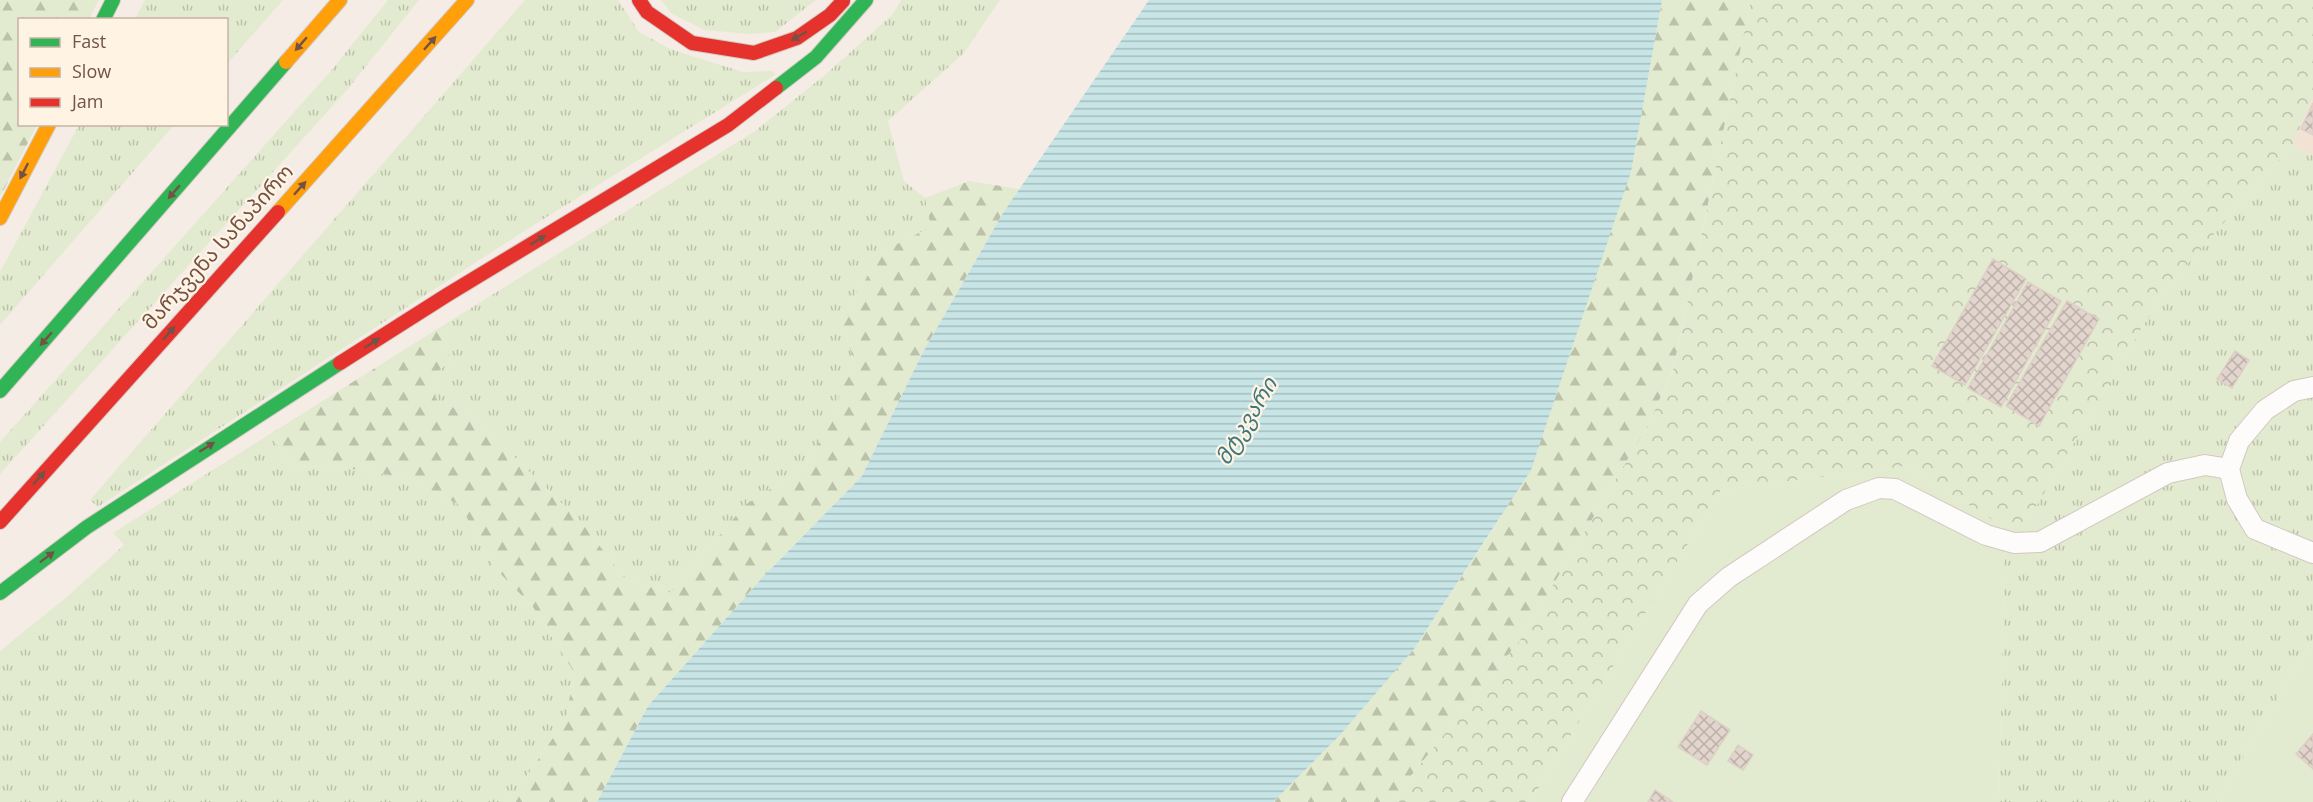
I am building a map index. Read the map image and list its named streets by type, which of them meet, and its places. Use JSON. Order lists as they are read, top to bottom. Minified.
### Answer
{"streets":{"highway":["მარჯვენა სანაპირო"]},"water":["მტკვარი"],"legend":["Fast","Slow","Jam"]}
